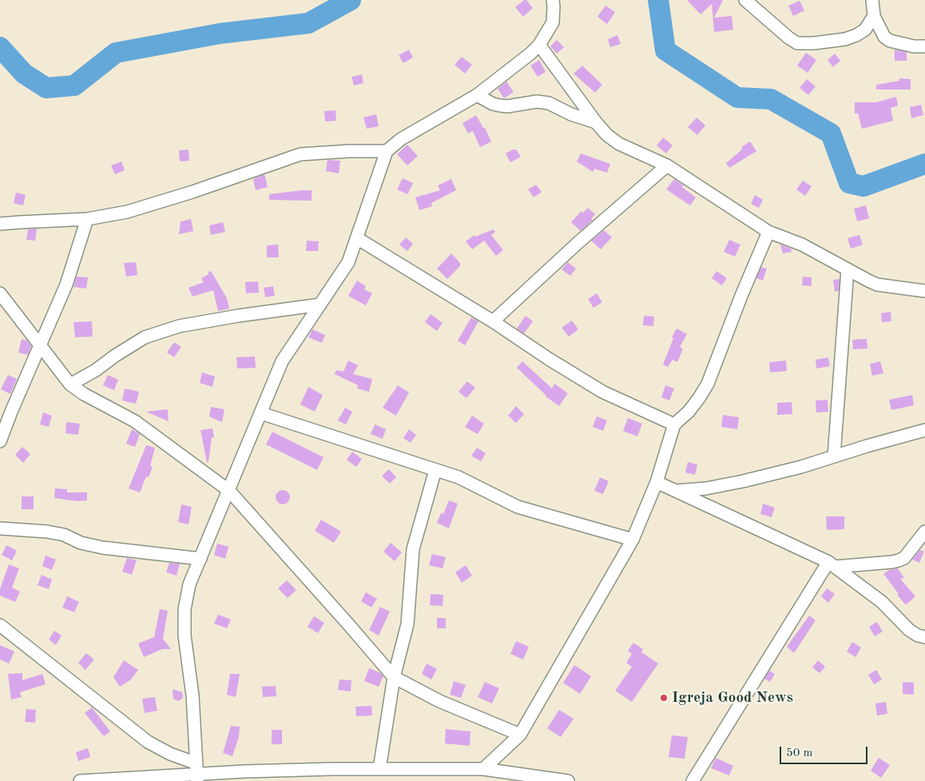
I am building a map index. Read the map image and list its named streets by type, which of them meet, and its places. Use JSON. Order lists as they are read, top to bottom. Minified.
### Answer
{"places":["Igreja Good News"],"scale_bar":"50 m"}
